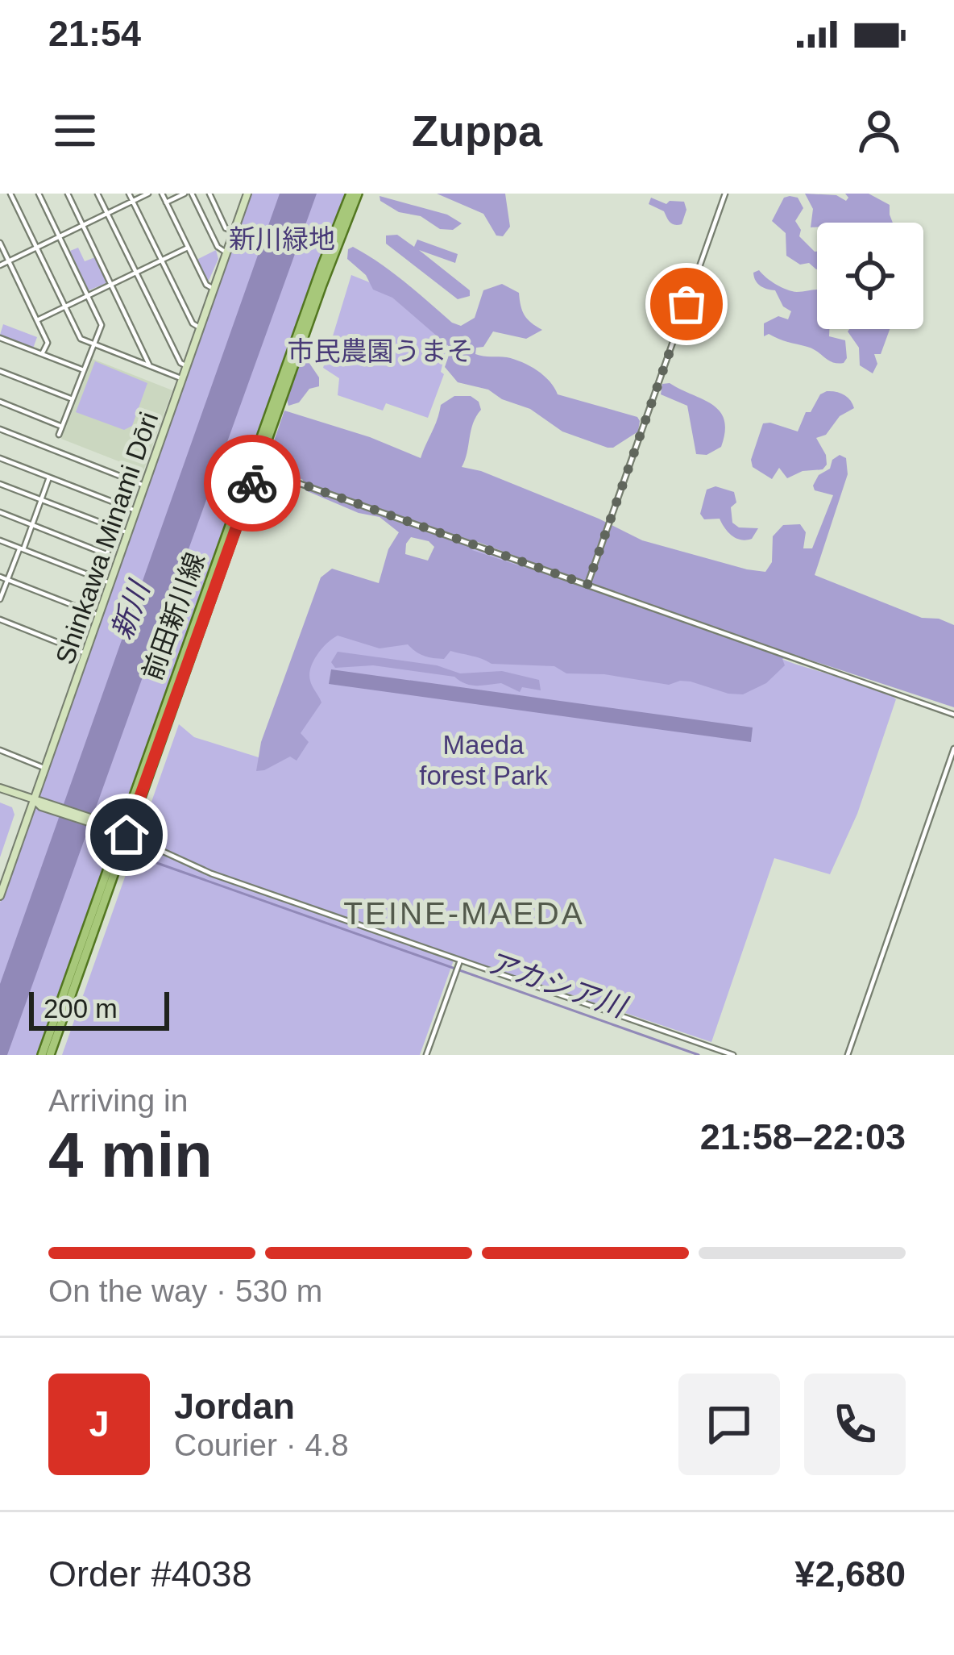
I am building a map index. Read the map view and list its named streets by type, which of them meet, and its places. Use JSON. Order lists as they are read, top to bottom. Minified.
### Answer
{"streets":{"main road":["前田新川線"],"street":["Shinkawa Minami Dōri"]},"districts":["TEINE-MAEDA"],"water":["新川","アカシア川"],"parks":["新川緑地","市民農園うまそ","Maeda forest Park"],"scale_bar":"200 m","page":{"status":"21:54","header":"Zuppa","scale":"200 m","heading":["4 min","Arriving in","21:58–22:03"],"panel":["Jordan","Courier · 4.8","Order #4038","¥2,680"],"bar":"On the way · 530 m","round":"J"}}
